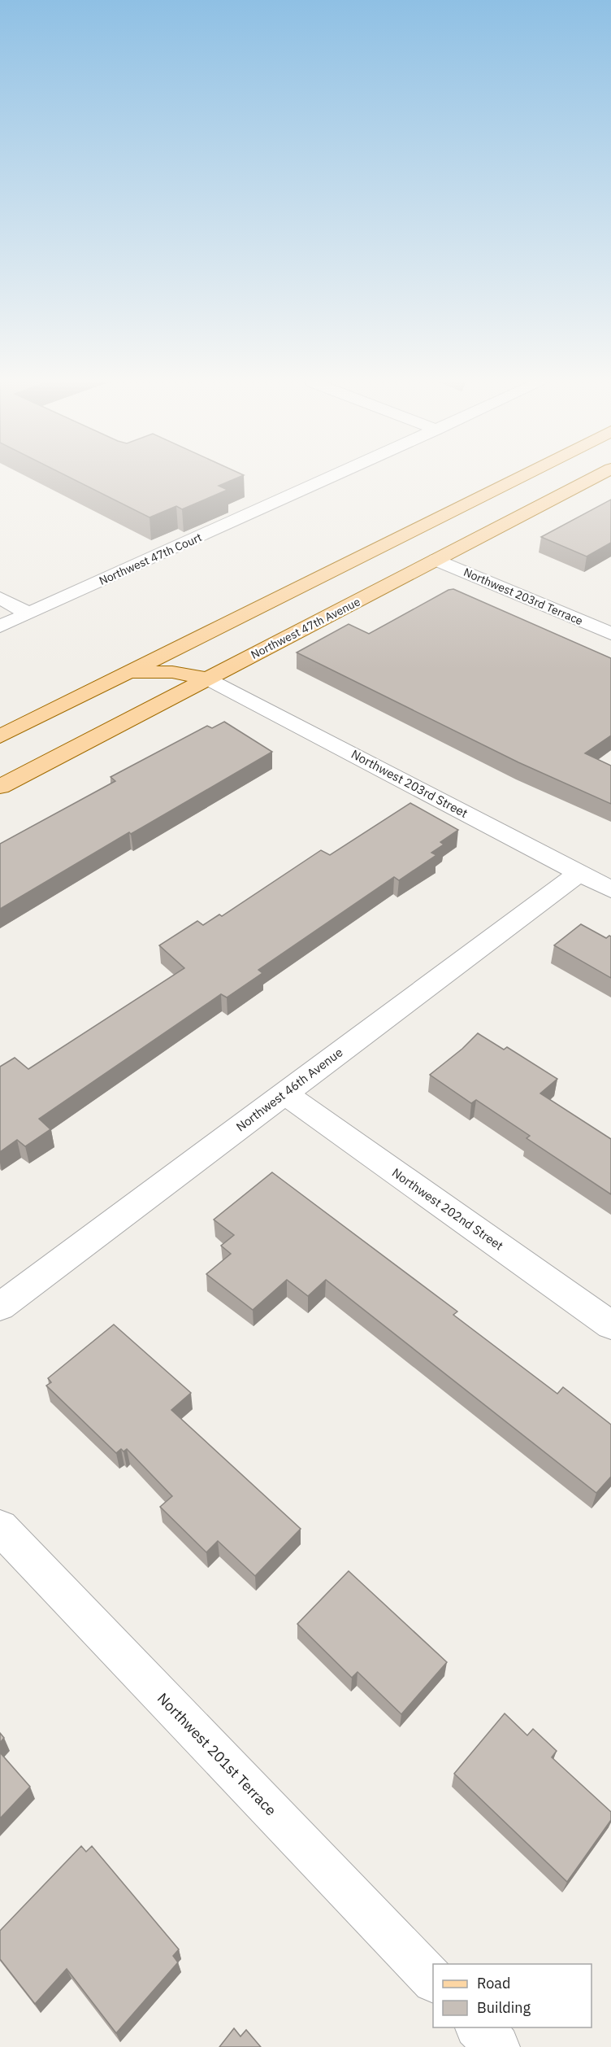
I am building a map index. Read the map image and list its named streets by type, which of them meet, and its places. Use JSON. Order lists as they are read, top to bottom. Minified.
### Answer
{"streets":{"main road":["Northwest 47th Avenue"],"street":["Northwest 47th Court","Northwest 203rd Terrace","Northwest 203rd Street","Northwest 46th Avenue","Northwest 202nd Street","Northwest 201st Terrace"]},"crossings":[["Northwest 203rd Terrace","Northwest 47th Avenue"],["Northwest 47th Avenue","Northwest 203rd Street"],["Northwest 203rd Street","Northwest 46th Avenue"],["Northwest 46th Avenue","Northwest 202nd Street"]],"legend":["Road","Building"]}
